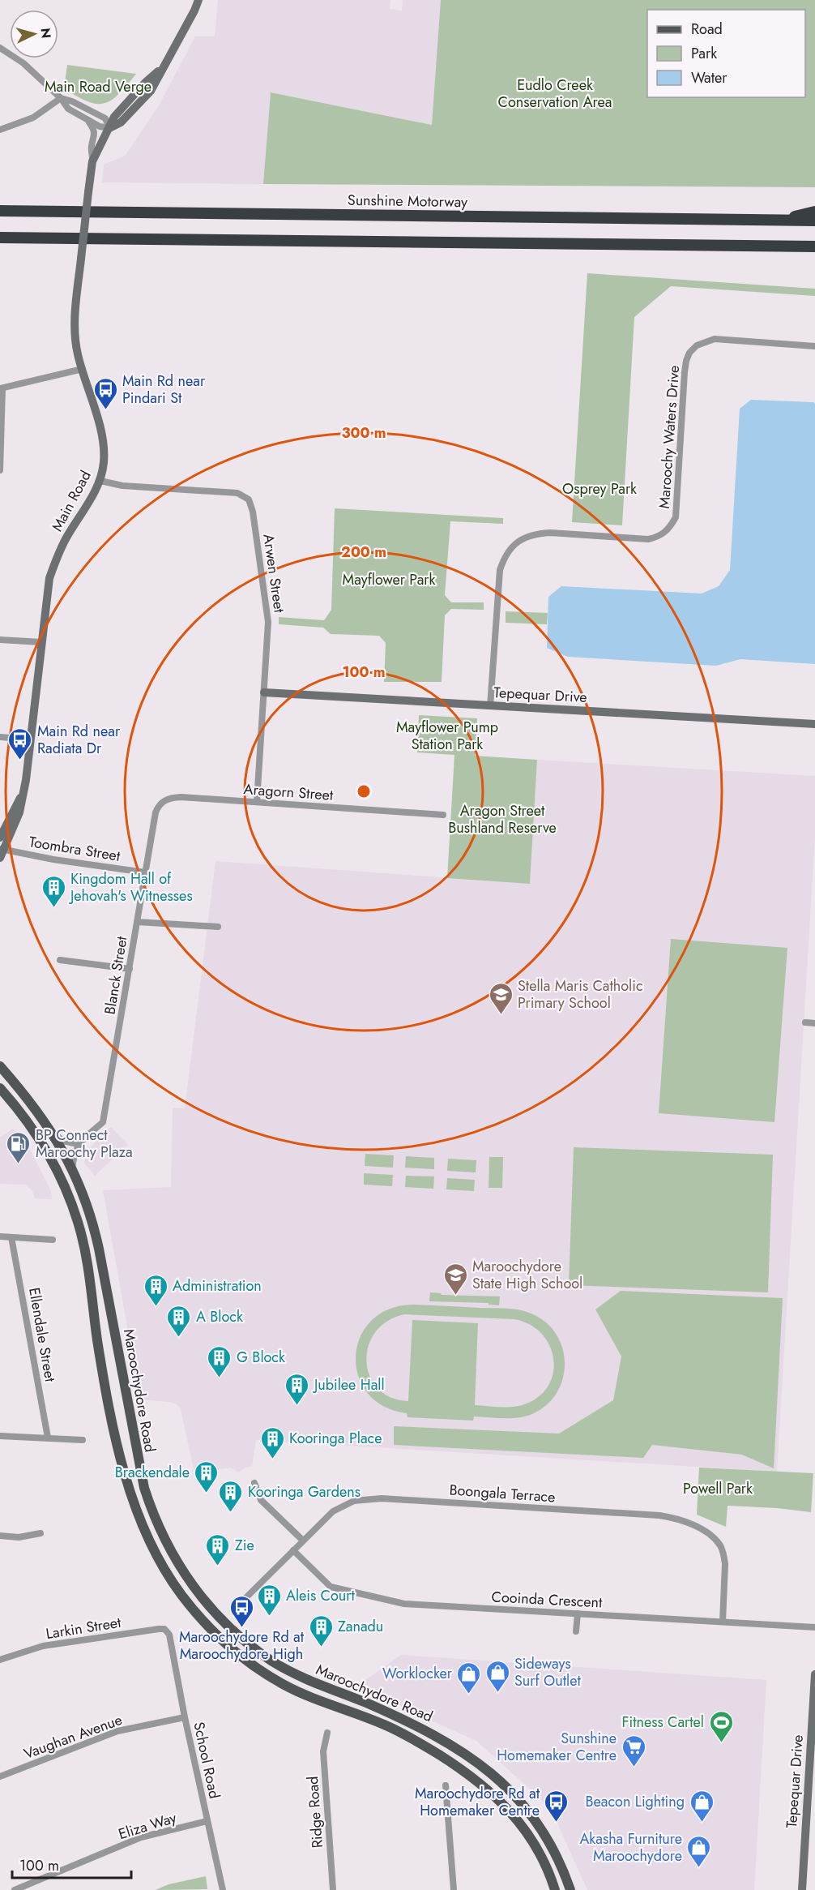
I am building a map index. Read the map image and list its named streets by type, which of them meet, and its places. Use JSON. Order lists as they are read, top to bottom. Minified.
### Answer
{"streets":{"highway":["Sunshine Motorway"],"main road":["Main Road","Tepequar Drive","Maroochydore Road"],"street":["Maroochy Waters Drive","Arwen Street","Aragorn Street","Toombra Street","Blanck Street","Ellendale Street","Boongala Terrace","Cooinda Crescent","Larkin Street","Vaughan Avenue","School Road","Ridge Road","Eliza Way"]},"crossings":[["Maroochy Waters Drive","Tepequar Drive"],["Main Road","Arwen Street"],["Main Road","Toombra Street"],["Arwen Street","Tepequar Drive"],["Arwen Street","Aragorn Street"],["Aragorn Street","Blanck Street"],["Toombra Street","Blanck Street"],["Boongala Terrace","Cooinda Crescent"],["Larkin Street","School Road"],["Vaughan Avenue","School Road"],["School Road","Eliza Way"]],"parks":["Eudlo Creek Conservation Area","Main Road Verge","Osprey Park","Mayflower Park","Mayflower Pump Station Park","Aragon Street Bushland Reserve","Powell Park"],"places":{"bus stop":["Main Rd near Pindari St","Main Rd near Radiata Dr","Maroochydore Rd at Maroochydore High","Maroochydore Rd at Homemaker Centre"],"building":["Kingdom Hall of Jehovah's Witnesses","Administration","A Block","G Block","Jubilee Hall","Kooringa Place","Brackendale","Kooringa Gardens","Zie","Aleis Court","Zanadu"],"school or university":["Stella Maris Catholic Primary School","Maroochydore State High School"],"fuel station":["BP Connect Maroochy Plaza"],"shop":["Sideways Surf Outlet","Worklocker","Beacon Lighting","Akasha Furniture Maroochydore"],"sports":["Fitness Cartel"],"supermarket":["Sunshine Homemaker Centre"]},"legend":["Road","Park","Water"],"scale_bar":"100 m","north":"right","rings":["300 m","200 m","100 m"]}
